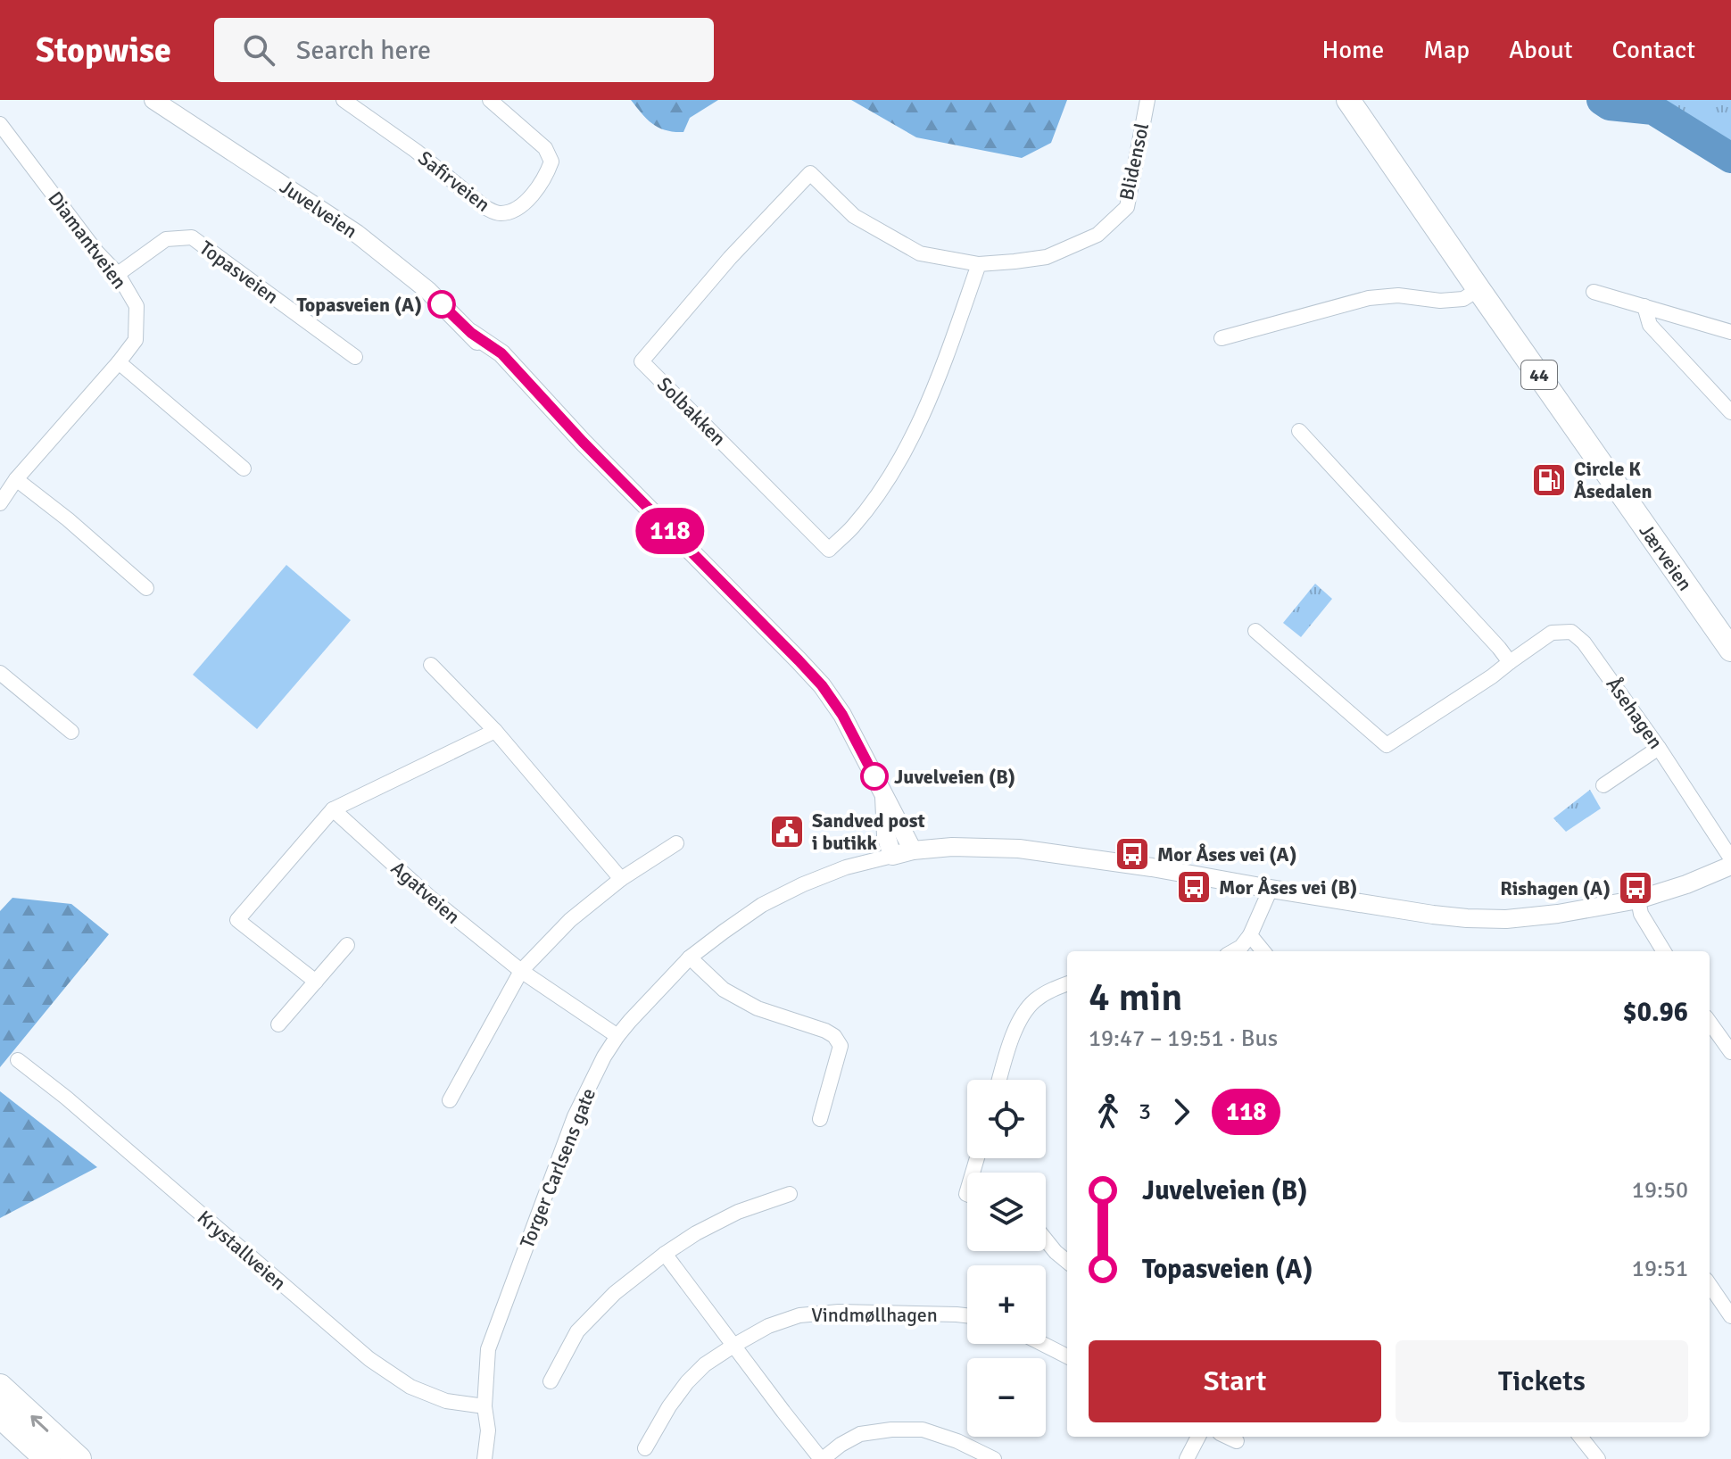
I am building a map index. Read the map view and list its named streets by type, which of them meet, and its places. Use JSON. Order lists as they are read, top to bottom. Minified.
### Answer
{"streets":{"main road":["44","Jærveien"],"street":["Blidensol","Safirveien","Juvelveien","Diamantveien","Topasveien","Solbakken","Åsehagen","Agatveien","Torger Carlsens gate","Krystallveien","Vindmøllhagen"]},"crossings":[["Blidensol","Solbakken"],["Juvelveien","Torger Carlsens gate"],["Diamantveien","Topasveien"],["Agatveien","Torger Carlsens gate"],["Torger Carlsens gate","Krystallveien"]],"places":{"other":["Topasveien (A)","Juvelveien (B)"],"fuel station":["Circle K Åsedalen"],"public building":["Sandved post i butikk"],"bus stop":["Mor Åses vei (A)","Mor Åses vei (B)","Rishagen (A)"]},"lines":["bus line 118"],"page":{"header":"Stopwise","search":"Search here","nav":["Home","Map","About","Contact"],"on_map":"118","heading":["4 min","19:47 – 19:51 · Bus","$0.96"],"legs":["3","118"],"map_buttons":["+","−"],"list":[{"name":"Juvelveien (B)","value":"19:50"},{"name":"Topasveien (A)","value":"19:51"}],"buttons":["Start","Tickets"]}}
